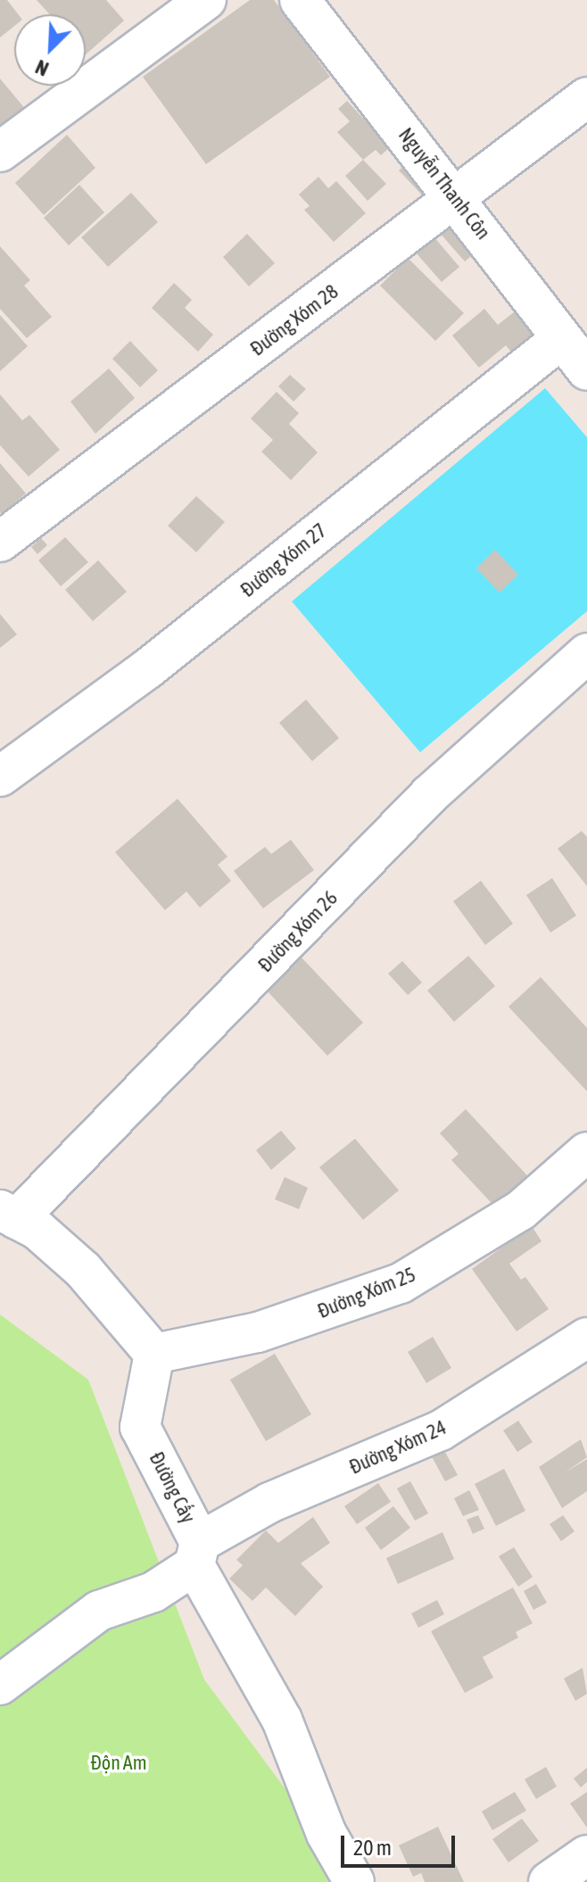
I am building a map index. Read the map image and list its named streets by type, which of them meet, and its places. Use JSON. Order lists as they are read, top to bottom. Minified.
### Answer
{"streets":{"street":["Nguyễn Thanh Côn","Đường Xóm 28","Đường Xóm 27","Đường Xóm 26","Đường Xóm 25","Đường Xóm 24","Đường Cấy"]},"crossings":[["Nguyễn Thanh Côn","Đường Xóm 28"],["Nguyễn Thanh Côn","Đường Xóm 27"],["Đường Xóm 25","Đường Cấy"],["Đường Xóm 24","Đường Cấy"]],"parks":["Độn Am"],"scale_bar":"20 m","north":"bottom left"}
